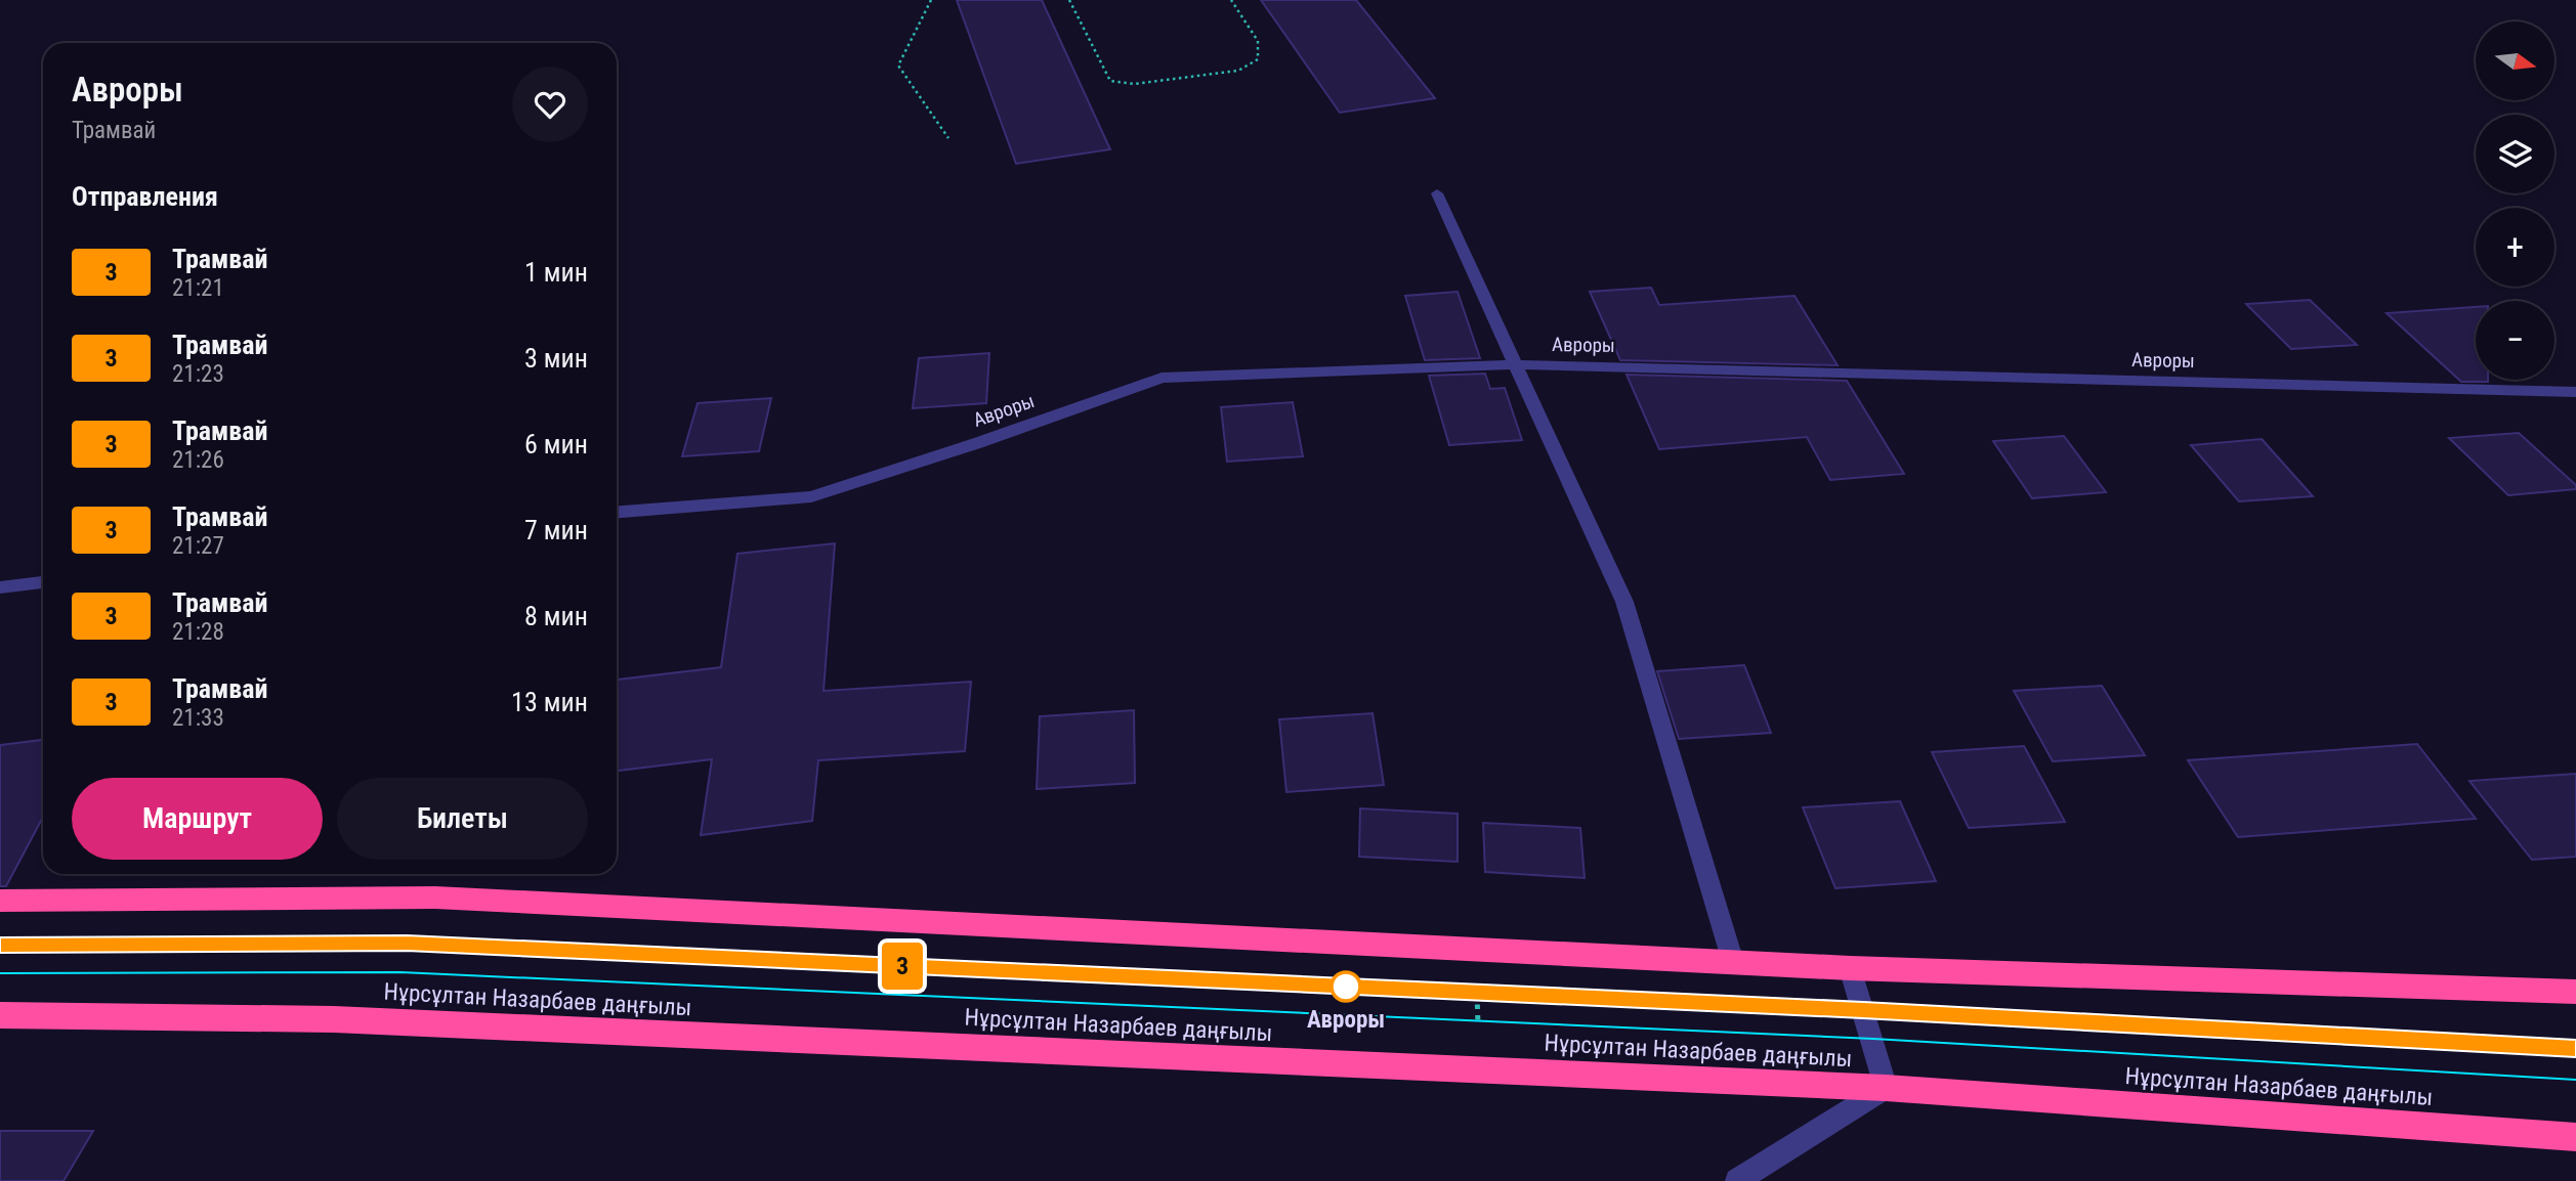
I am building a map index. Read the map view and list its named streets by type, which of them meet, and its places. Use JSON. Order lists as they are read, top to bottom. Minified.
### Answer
{"streets":{"highway":["Нұрсұлтан Назарбаев даңғылы"],"street":["Авроры"]},"places":["Авроры"],"lines":["tram line 3"],"north":"right","page":{"on_map":"3","map_buttons":["+","−"],"heading":[["Авроры","Трамвай"],"Отправления"],"list":[{"mark":"3","name":"Трамвай","note":"21:21","value":"1 мин"},{"mark":"3","name":"Трамвай","note":"21:23","value":"3 мин"},{"mark":"3","name":"Трамвай","note":"21:26","value":"6 мин"},{"mark":"3","name":"Трамвай","note":"21:27","value":"7 мин"},{"mark":"3","name":"Трамвай","note":"21:28","value":"8 мин"},{"mark":"3","name":"Трамвай","note":"21:33","value":"13 мин"}],"buttons":["Маршрут","Билеты"]}}
